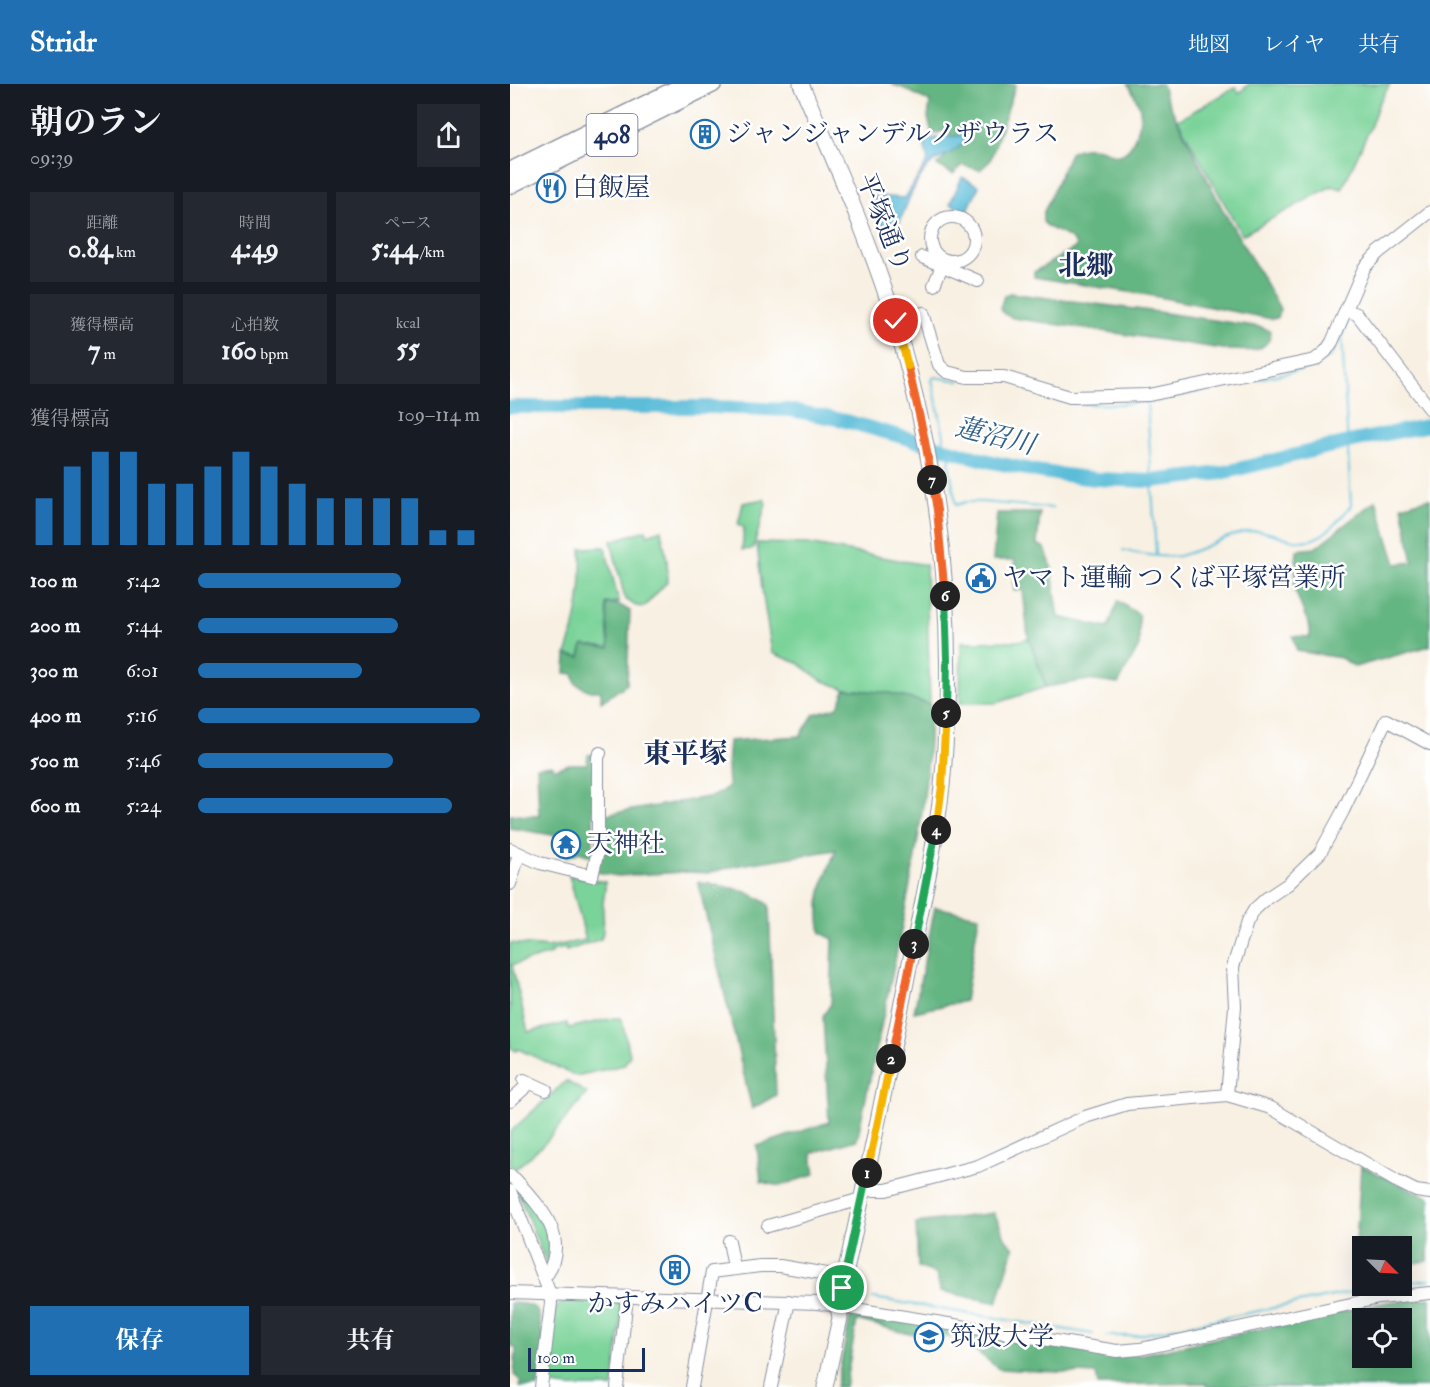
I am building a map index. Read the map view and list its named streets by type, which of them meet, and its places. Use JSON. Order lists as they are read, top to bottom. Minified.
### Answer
{"streets":{"highway":["408"],"main road":["平塚通り"]},"districts":["北郷","東平塚"],"water":["蓮沼川"],"places":{"building":["ジャンジャンデルノザウラス","かすみハイツC"],"restaurant":["白飯屋"],"public building":["ヤマト運輸 つくば平塚営業所"],"temple":["天神社"],"school or university":["筑波大学"]},"scale_bar":"100 m","north":"bottom right","page":{"header":"Stridr","nav":["地図","レイヤ","共有"],"heading":["朝のラン","09:39"],"stats":[["距離","0.84 km"],["時間","4:49"],["ペース","5:44 /km"],["獲得標高","7 m"],["心拍数","160 bpm"],["kcal","55"]],"chart":["獲得標高","109–114 m"],"pins":["7","6","5","4","3","2","1"],"list":[{"name":"100 m","note":"5:42"},{"name":"200 m","note":"5:44"},{"name":"300 m","note":"6:01"},{"name":"400 m","note":"5:16"},{"name":"500 m","note":"5:46"},{"name":"600 m","note":"5:24"}],"buttons":["保存","共有"],"scale":"100 m"}}
